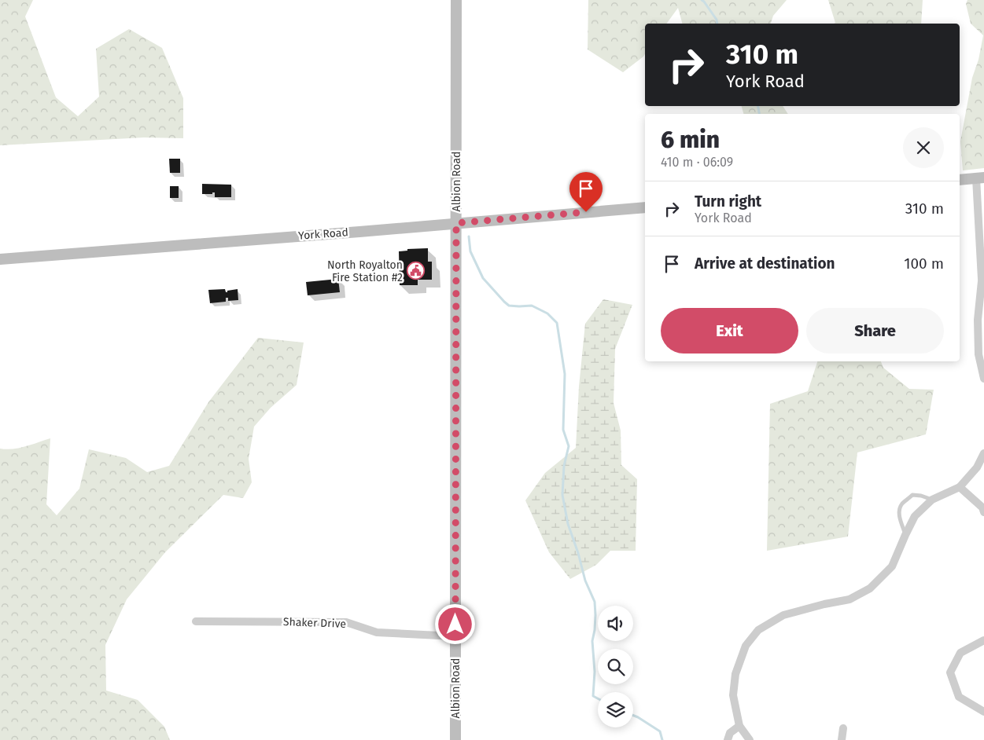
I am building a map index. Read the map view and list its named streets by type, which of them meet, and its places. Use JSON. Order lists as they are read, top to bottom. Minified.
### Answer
{"streets":{"street":["Albion Road","York Road","Shaker Drive"]},"crossings":[["Albion Road","York Road"],["Albion Road","Shaker Drive"]],"places":{"public building":["North Royalton Fire Station #2"]},"page":{"turn":["310 m","York Road"],"heading":["6 min","410 m · 06:09"],"list":[{"name":"Turn right","note":"York Road","value":"310 m"},{"name":"Arrive at destination","value":"100 m"}],"buttons":["Exit","Share"]}}
